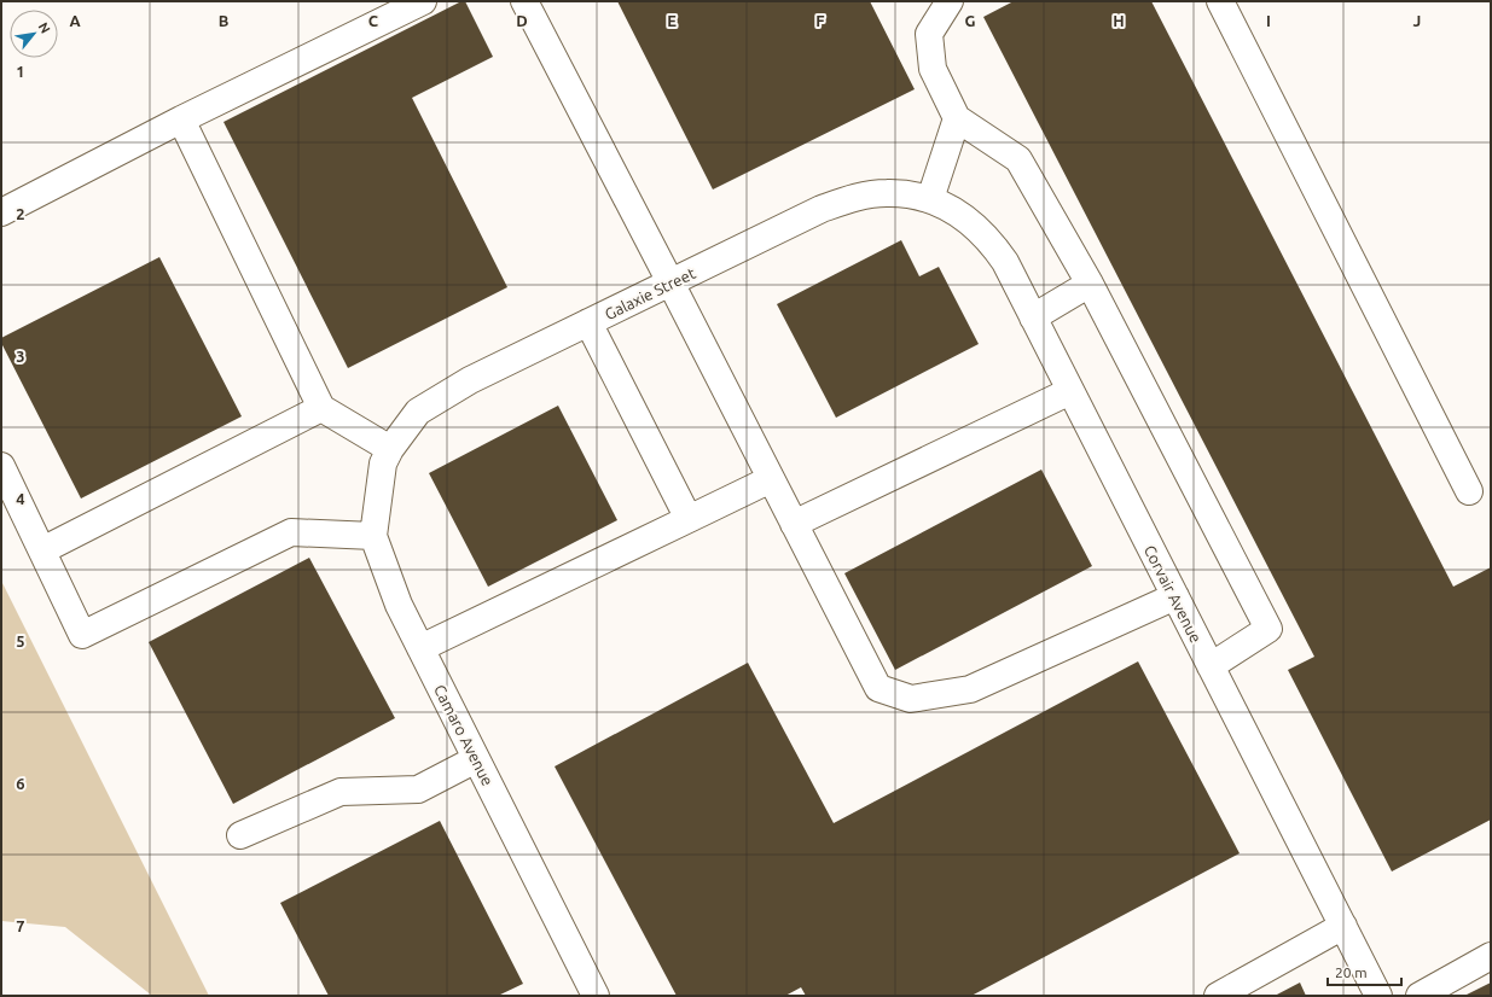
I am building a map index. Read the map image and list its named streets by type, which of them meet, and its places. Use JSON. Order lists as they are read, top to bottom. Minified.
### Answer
{"streets":{"street":["Galaxie Street","Corvair Avenue","Camaro Avenue"]},"crossings":[["Galaxie Street","Corvair Avenue"],["Galaxie Street","Camaro Avenue"]],"scale_bar":"20 m","north":"top right","grid":{"columns":["A","B","C","D","E","F","G","H","I","J"],"rows":["1","2","3","4","5","6","7"]}}
